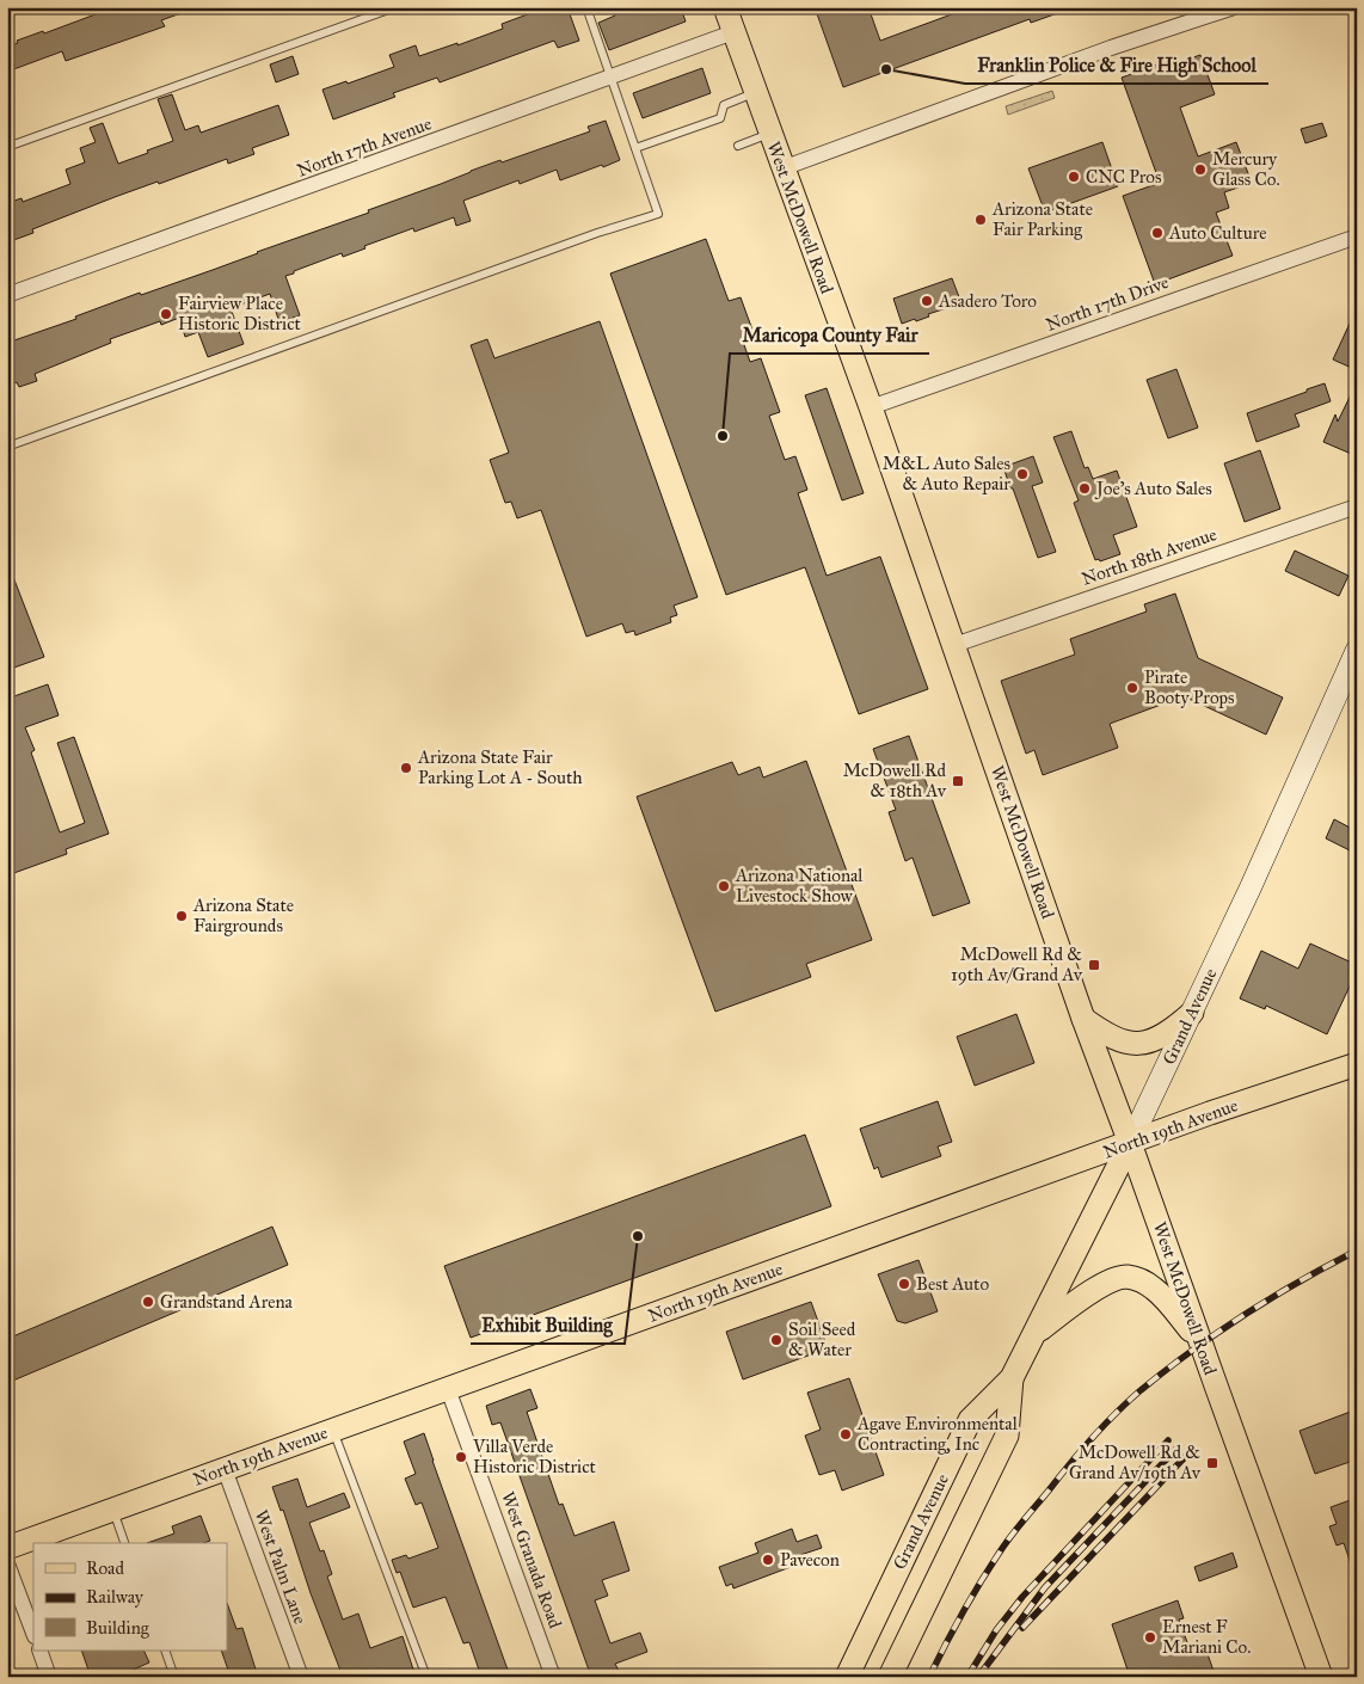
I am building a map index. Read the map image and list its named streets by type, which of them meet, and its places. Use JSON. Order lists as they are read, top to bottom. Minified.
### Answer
{"streets":{"main road":["West McDowell Road","Grand Avenue","North 19th Avenue"],"street":["North 17th Avenue","North 17th Drive","North 18th Avenue","West Granada Road","West Palm Lane"]},"crossings":[["North 17th Avenue","West McDowell Road"],["West McDowell Road","North 17th Drive"],["West McDowell Road","North 18th Avenue"],["West McDowell Road","Grand Avenue"],["West McDowell Road","North 19th Avenue"],["Grand Avenue","North 19th Avenue"],["North 19th Avenue","West Granada Road"],["North 19th Avenue","West Palm Lane"]],"places":{"other":["Franklin Police & Fire High School","Mercury Glass Co.","CNC Pros","Arizona State Fair Parking","Auto Culture","Asadero Toro","Fairview Place Historic District","Maricopa County Fair","M&L Auto Sales & Auto Repair","Joe's Auto Sales","Pirate Booty Props","Arizona State Fair Parking Lot A - South","Arizona National Livestock Show","Arizona State Fairgrounds","Exhibit Building","Best Auto","Grandstand Arena","Soil Seed & Water","Agave Environmental Contracting, Inc","Villa Verde Historic District","Pavecon","Ernest F Mariani Co."],"transit":["McDowell Rd & 18th Av","McDowell Rd & 19th Av/Grand Av","McDowell Rd & Grand Av/19th Av"]},"legend":["Road","Railway","Building"]}
